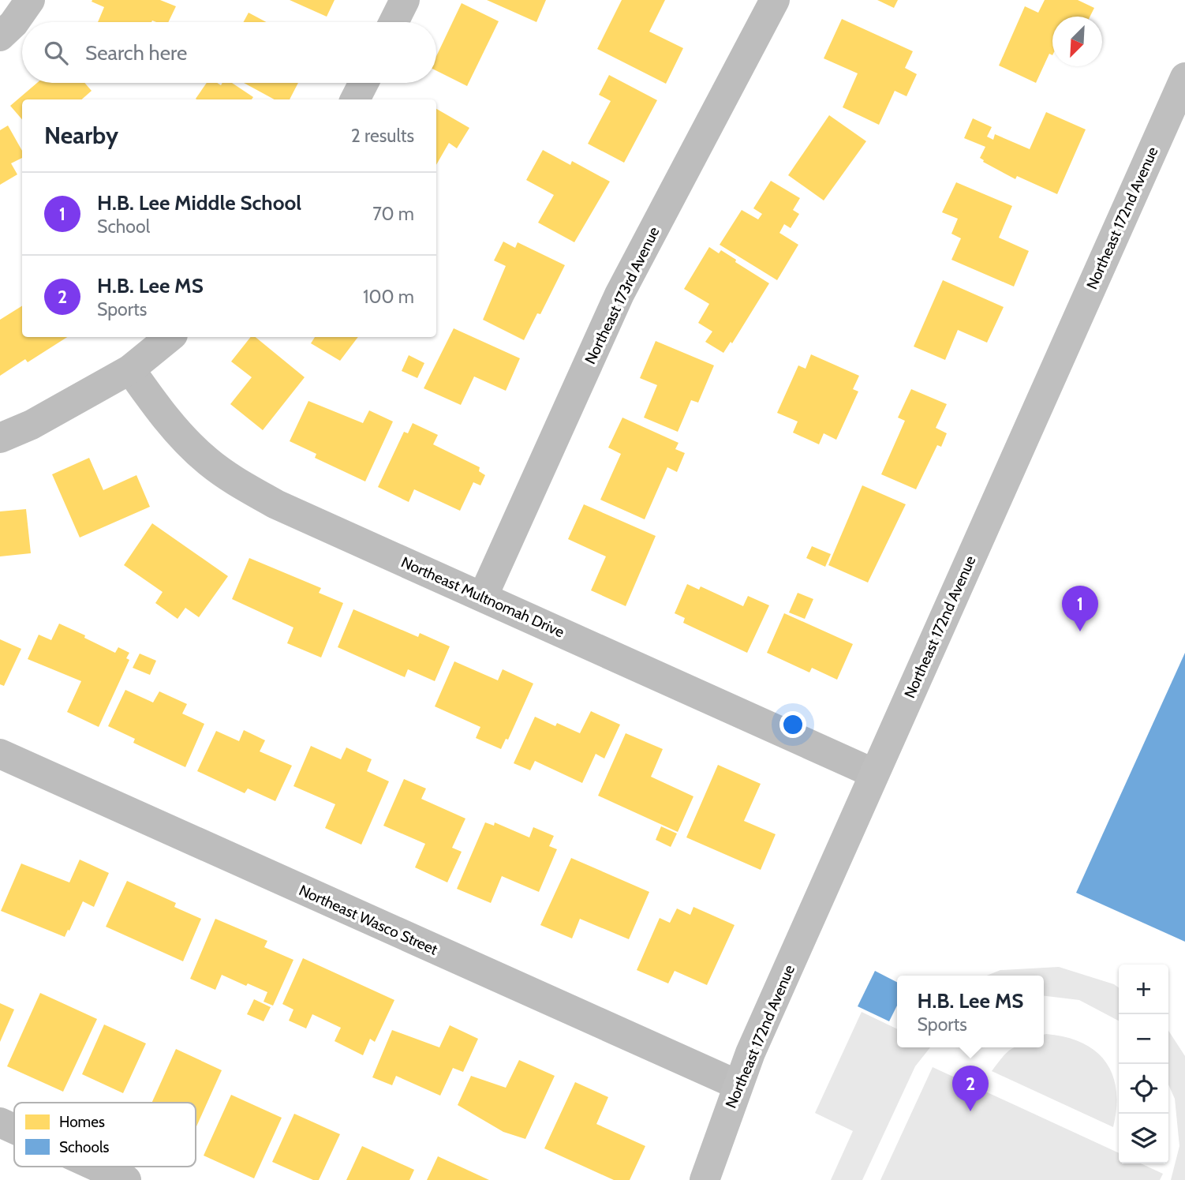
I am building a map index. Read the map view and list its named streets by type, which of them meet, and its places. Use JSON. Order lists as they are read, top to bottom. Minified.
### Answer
{"streets":{"street":["Northeast 172nd Avenue","Northeast 173rd Avenue","Northeast Multnomah Drive","Northeast Wasco Street"]},"crossings":[["Northeast 172nd Avenue","Northeast Multnomah Drive"],["Northeast 172nd Avenue","Northeast Wasco Street"],["Northeast 173rd Avenue","Northeast Multnomah Drive"]],"legend":["Homes","Schools"],"north":"bottom left","page":{"search":"Search here","heading":["Nearby","2 results"],"list":[{"mark":"1","name":"H.B. Lee Middle School","note":"School","value":"70 m"},{"mark":"2","name":"H.B. Lee MS","note":"Sports","value":"100 m"}],"pins":["1","2"],"map_buttons":["+","−"],"popup":["H.B. Lee MS","Sports"]}}
